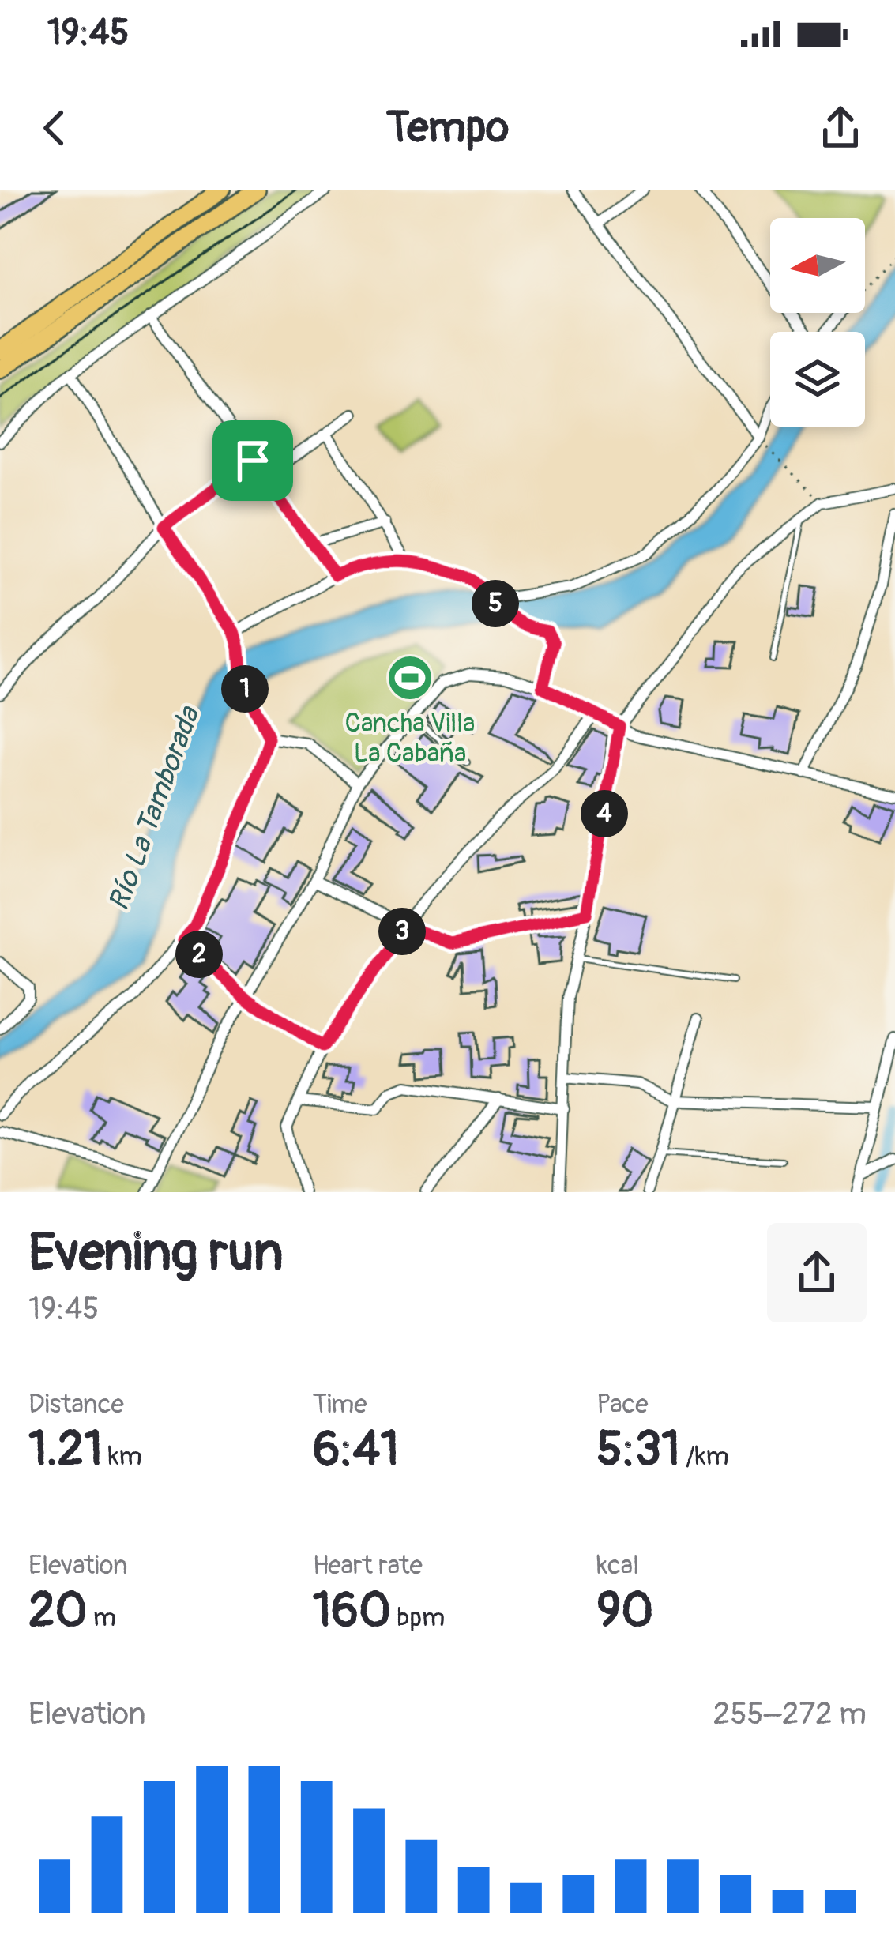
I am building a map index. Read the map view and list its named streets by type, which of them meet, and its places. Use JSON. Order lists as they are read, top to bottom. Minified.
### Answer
{"water":["Río La Tamborada"],"places":{"sports":["Cancha Villa La Cabaña"]},"north":"left","page":{"status":"19:45","header":"Tempo","pins":["5","1","4","3","2"],"heading":["Evening run","19:45"],"stats":[["Distance","1.21 km"],["Time","6:41"],["Pace","5:31 /km"],["Elevation","20 m"],["Heart rate","160 bpm"],["kcal","90"]],"chart":["Elevation","255–272 m"]}}
